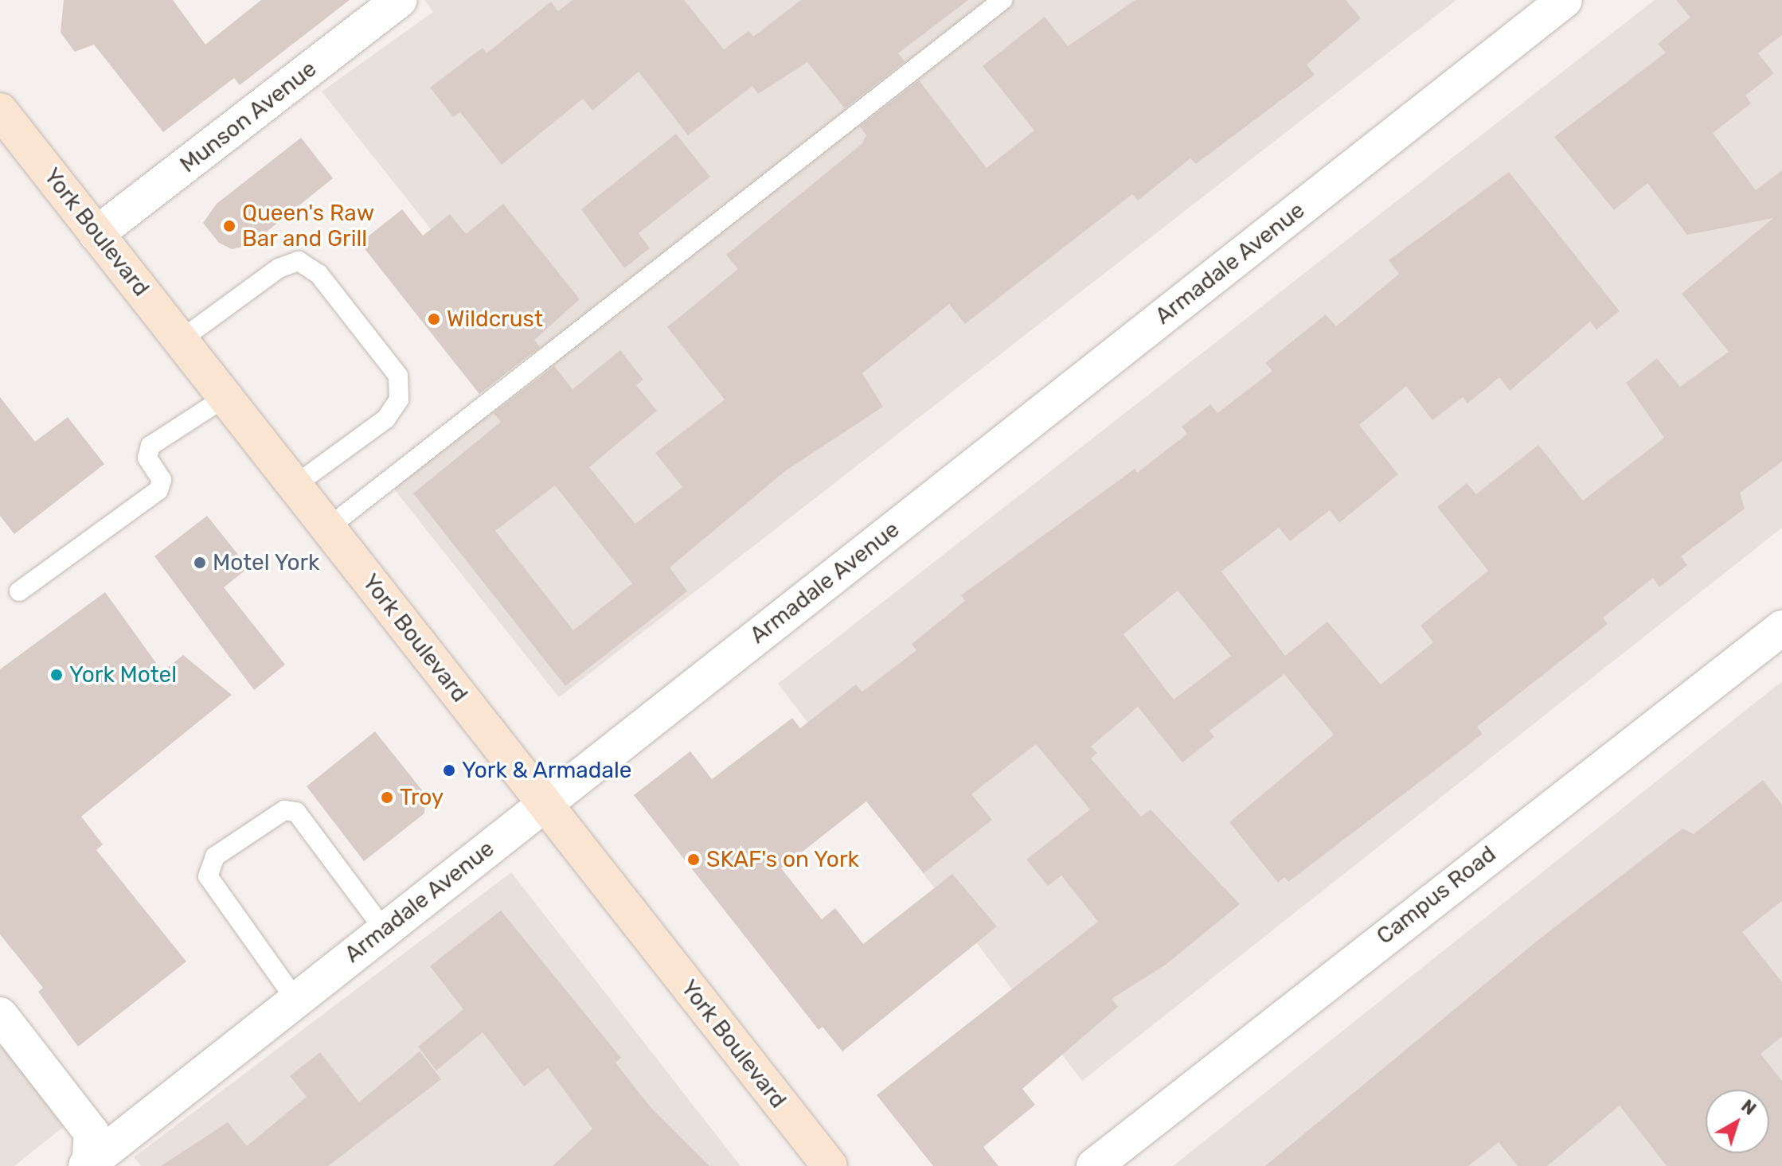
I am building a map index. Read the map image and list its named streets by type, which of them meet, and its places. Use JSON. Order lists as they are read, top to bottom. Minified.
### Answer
{"streets":{"main road":["York Boulevard"],"street":["Munson Avenue","Armadale Avenue","Campus Road"]},"crossings":[["Munson Avenue","York Boulevard"],["York Boulevard","Armadale Avenue"]],"places":["Queen's Raw Bar and Grill","Wildcrust","Motel York","York Motel","York & Armadale","Troy","SKAF's on York"],"north":"top right"}
